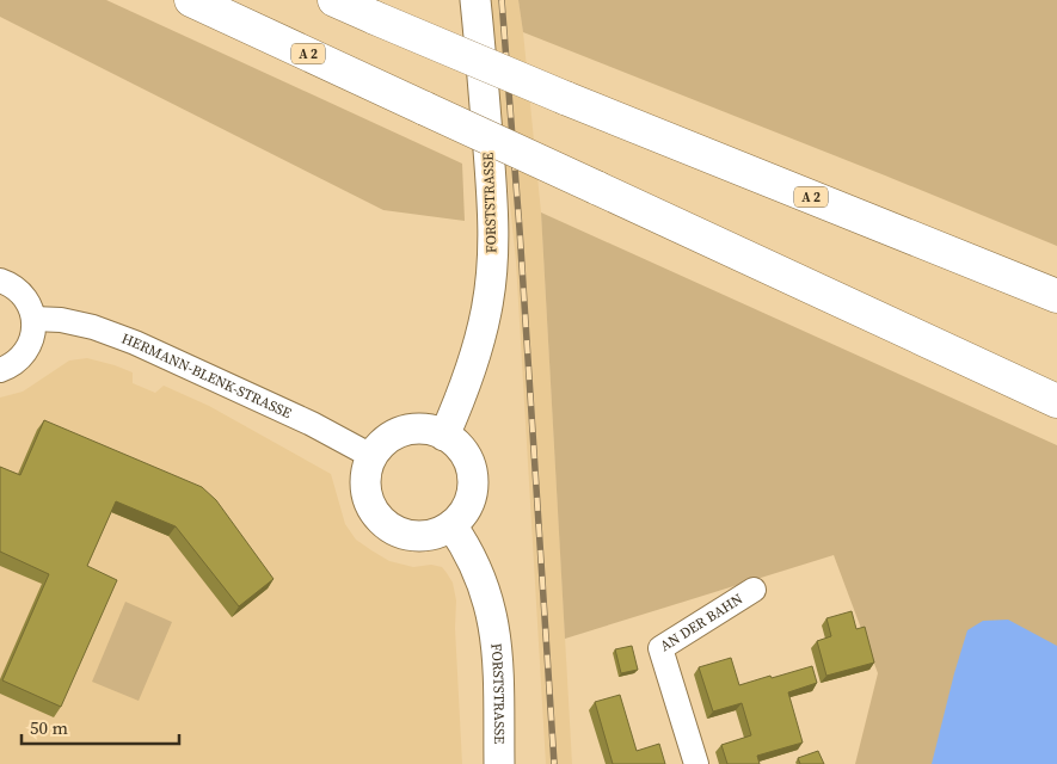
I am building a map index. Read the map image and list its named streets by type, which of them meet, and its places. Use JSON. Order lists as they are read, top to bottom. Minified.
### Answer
{"streets":{"highway":["A 2"],"main road":["FORSTSTRASSE"],"street":["HERMANN-BLENK-STRASSE","AN DER BAHN"]},"crossings":[["FORSTSTRASSE","HERMANN-BLENK-STRASSE"]],"scale_bar":"50 m"}
